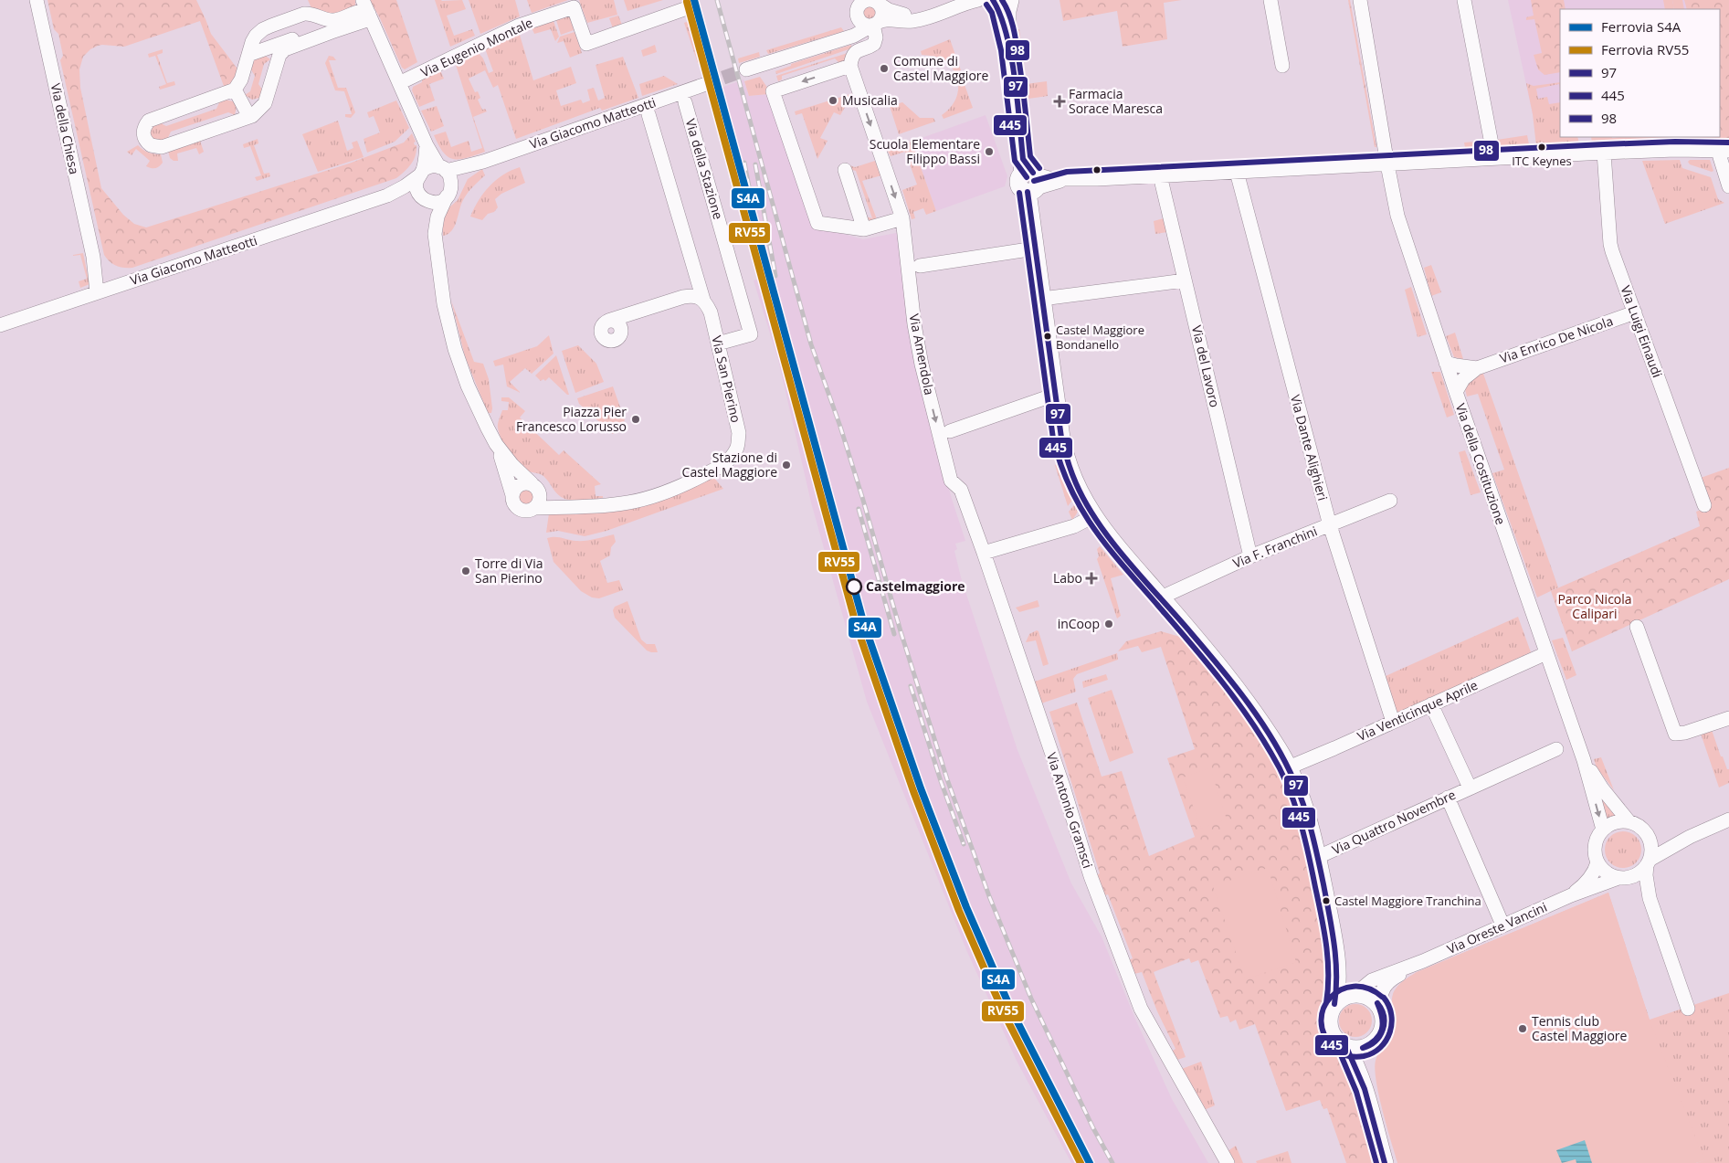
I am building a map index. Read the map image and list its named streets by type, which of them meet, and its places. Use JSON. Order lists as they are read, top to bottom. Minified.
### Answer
{"streets":{"street":["Via Eugenio Montale","Via Giacomo Matteotti","Via della Chiesa","Via della Stazione","Via Luigi Einaudi","Via Enrico De Nicola","Via Amendola","Via del Lavoro","Via San Pierino","Via Dante Alighieri","Via della Costituzione","Via F. Franchini","Via Venticinque Aprile","Via Antonio Gramsci","Via Quattro Novembre","Via Oreste Vancini"]},"crossings":[["Via Giacomo Matteotti","Via della Chiesa"],["Via della Stazione","Via San Pierino"],["Via Luigi Einaudi","Via Enrico De Nicola"],["Via Enrico De Nicola","Via della Costituzione"],["Via Amendola","Via Antonio Gramsci"],["Via del Lavoro","Via F. Franchini"],["Via Dante Alighieri","Via F. Franchini"],["Via Dante Alighieri","Via Venticinque Aprile"],["Via della Costituzione","Via Venticinque Aprile"],["Via della Costituzione","Via Oreste Vancini"],["Via Venticinque Aprile","Via Quattro Novembre"]],"one_way":["Via Amendola"],"parks":["Parco Nicola Calipari"],"places":{"other":["Comune di Castel Maggiore","Musicalia","ITC Keynes","Scuola Elementare Filippo Bassi","Castel Maggiore Bondanello","Piazza Pier Francesco Lorusso","Stazione di Castel Maggiore","Torre di Via San Pierino","Castelmaggiore","inCoop","Castel Maggiore Tranchina","Tennis club Castel Maggiore"],"health":["Farmacia Sorace Maresca","Labo"]},"lines":["rail line S4A","transit line 97","transit line 98","rail line RV55","transit line 445"],"legend":["Ferrovia S4A","Ferrovia RV55","97","445","98"]}
